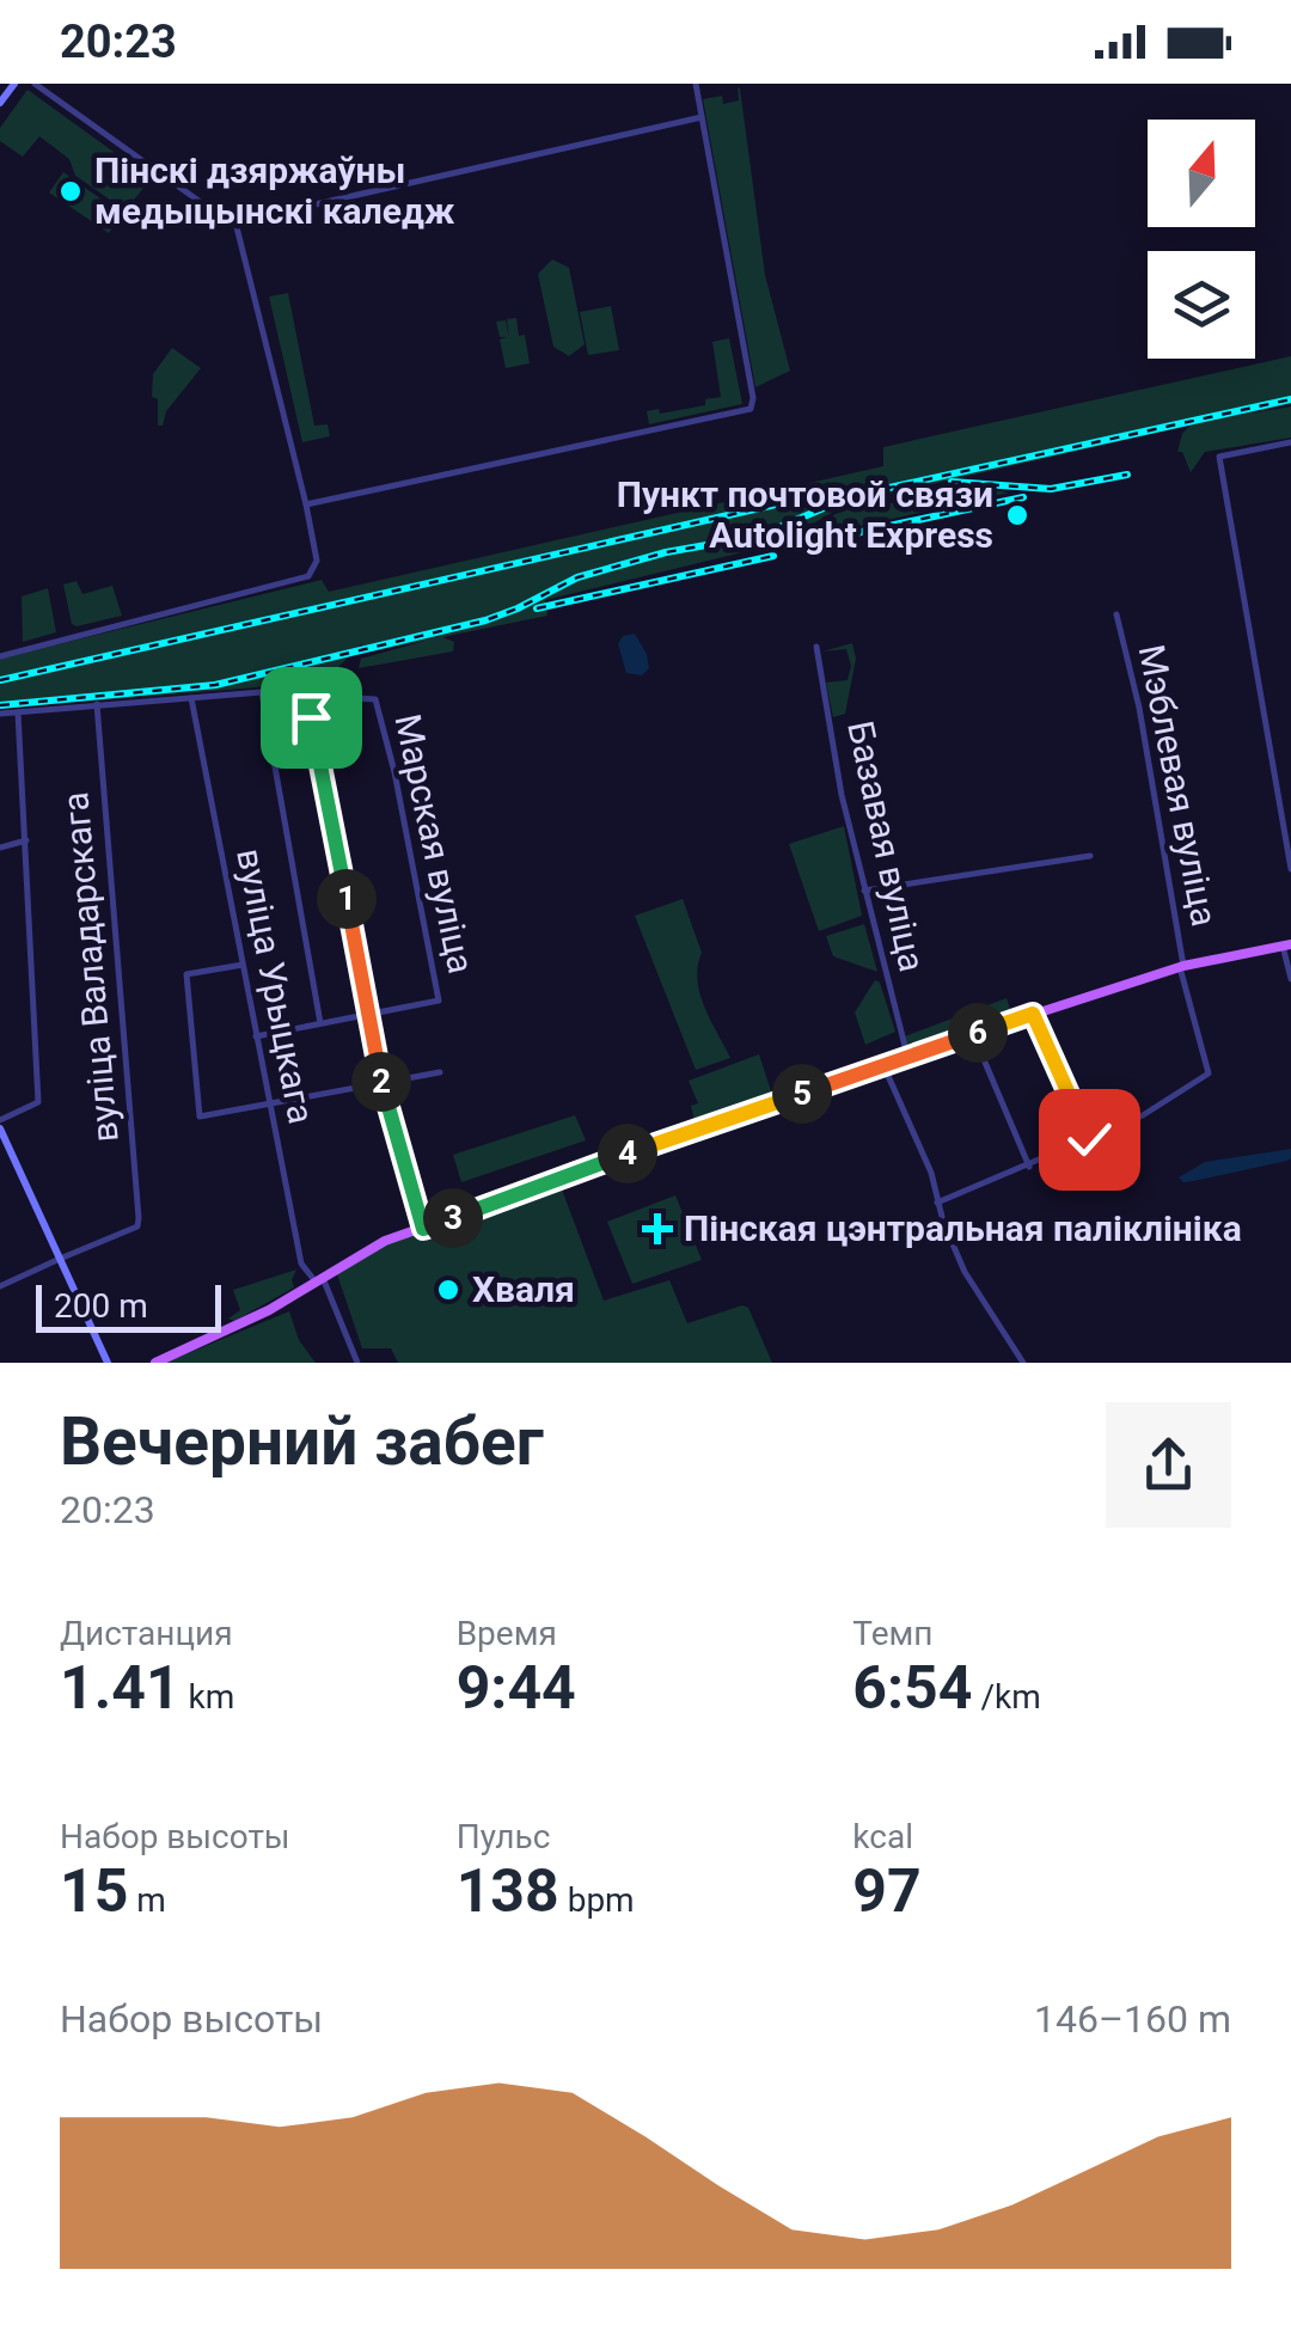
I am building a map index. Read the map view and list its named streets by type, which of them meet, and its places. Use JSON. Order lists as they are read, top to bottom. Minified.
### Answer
{"streets":{"street":["Мэблевая вуліца","Марская вуліца","Базавая вуліца","вуліца Валадарскага","вуліца Урыцкага"]},"places":{"other":["Пінскі дзяржаўны медыцынскі каледж","Пункт почтовой связи Autolight Express","Хваля"],"health":["Пінская цэнтральная паліклініка"]},"scale_bar":"200 m","north":"top","page":{"status":"20:23","pins":["1","6","2","5","4","3"],"scale":"200 m","heading":["Вечерний забег","20:23"],"stats":[["Дистанция","1.41 km"],["Время","9:44"],["Темп","6:54 /km"],["Набор высоты","15 m"],["Пульс","138 bpm"],["kcal","97"]],"chart":["Набор высоты","146–160 m"]}}
